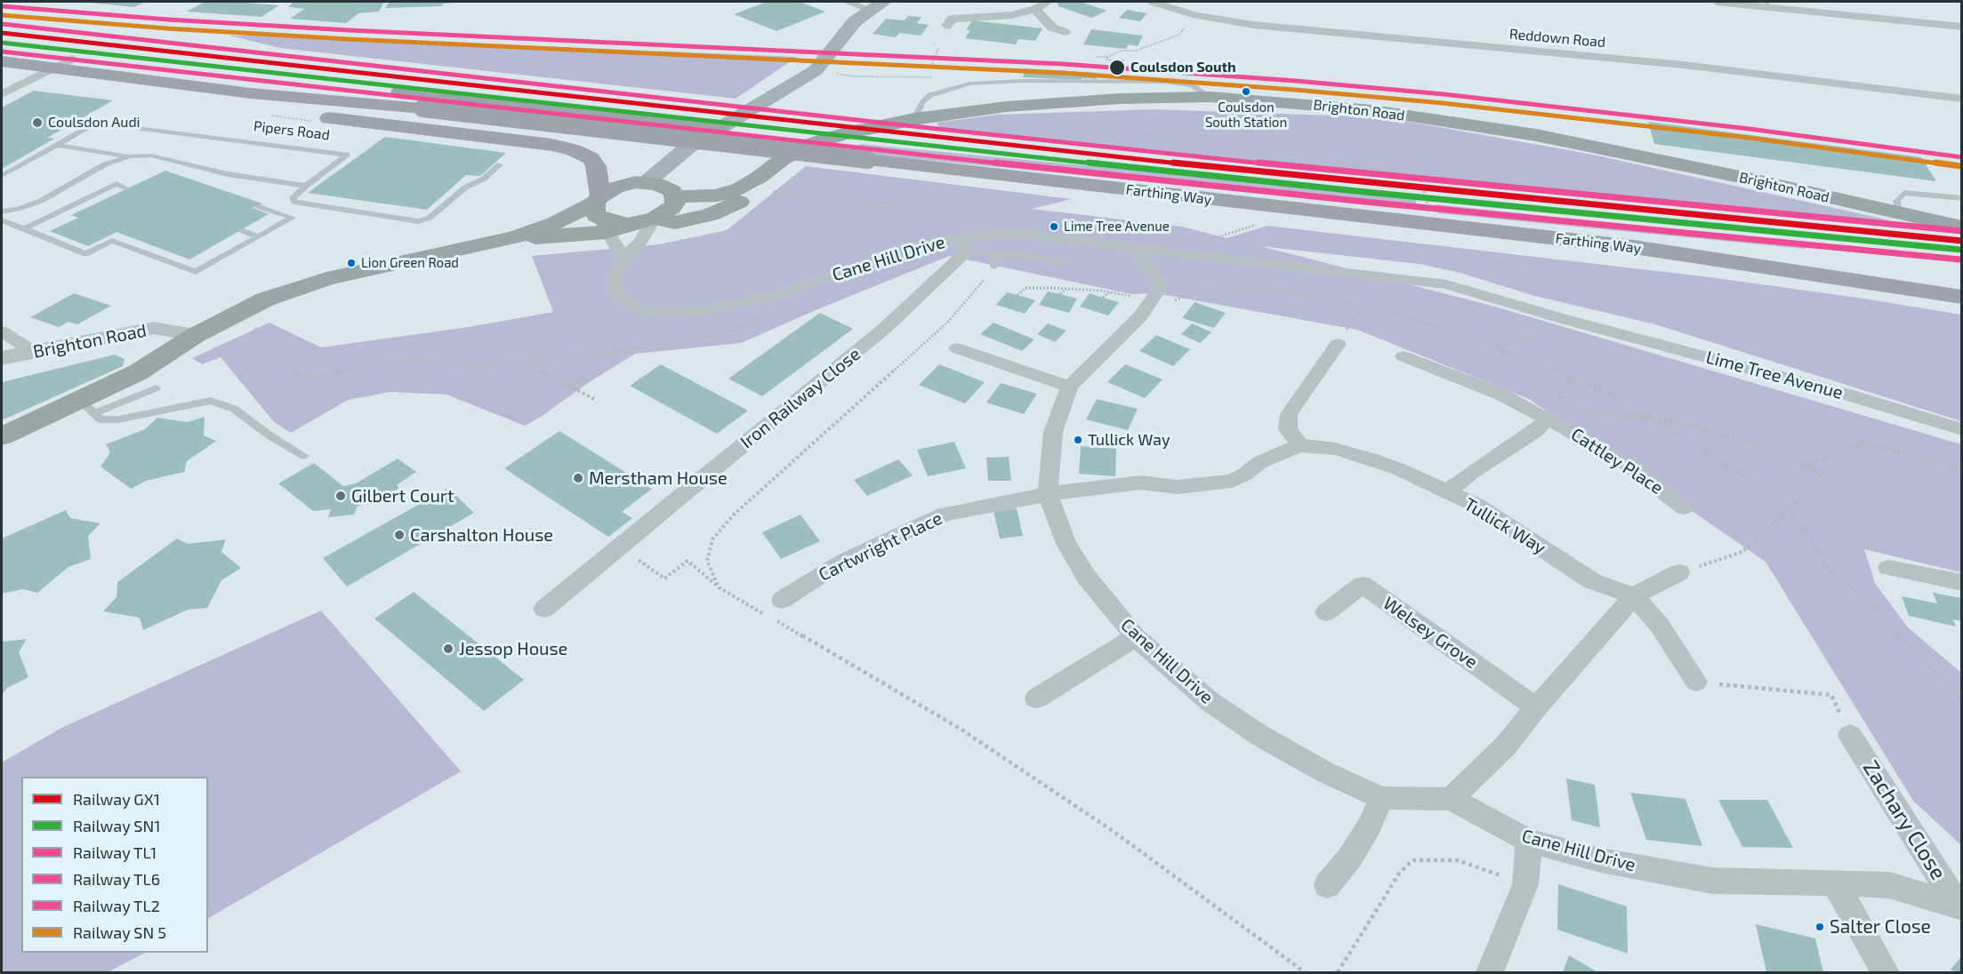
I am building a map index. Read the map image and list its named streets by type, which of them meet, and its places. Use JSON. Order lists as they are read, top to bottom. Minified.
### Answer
{"streets":{"highway":["Farthing Way"],"main road":["Brighton Road"],"street":["Reddown Road","Cane Hill Drive","Lime Tree Avenue","Iron Railway Close","Cattley Place","Tullick Way","Cartwright Place","Welsey Grove","Zachary Close"],"lane":["Pipers Road"]},"crossings":[["Brighton Road","Cane Hill Drive"],["Cane Hill Drive","Lime Tree Avenue"],["Cane Hill Drive","Iron Railway Close"],["Cane Hill Drive","Cartwright Place"],["Cane Hill Drive","Zachary Close"]],"places":["Coulsdon South","Coulsdon South Station","Coulsdon Audi","Lime Tree Avenue","Lion Green Road","Tullick Way","Merstham House","Gilbert Court","Carshalton House","Jessop House","Salter Close"],"lines":["rail line TL2","rail line TL1","rail line GX1","rail line SN1","rail line TL6"],"legend":["Railway GX1","Railway SN1","Railway TL1","Railway TL6","Railway TL2","Railway SN 5"]}
